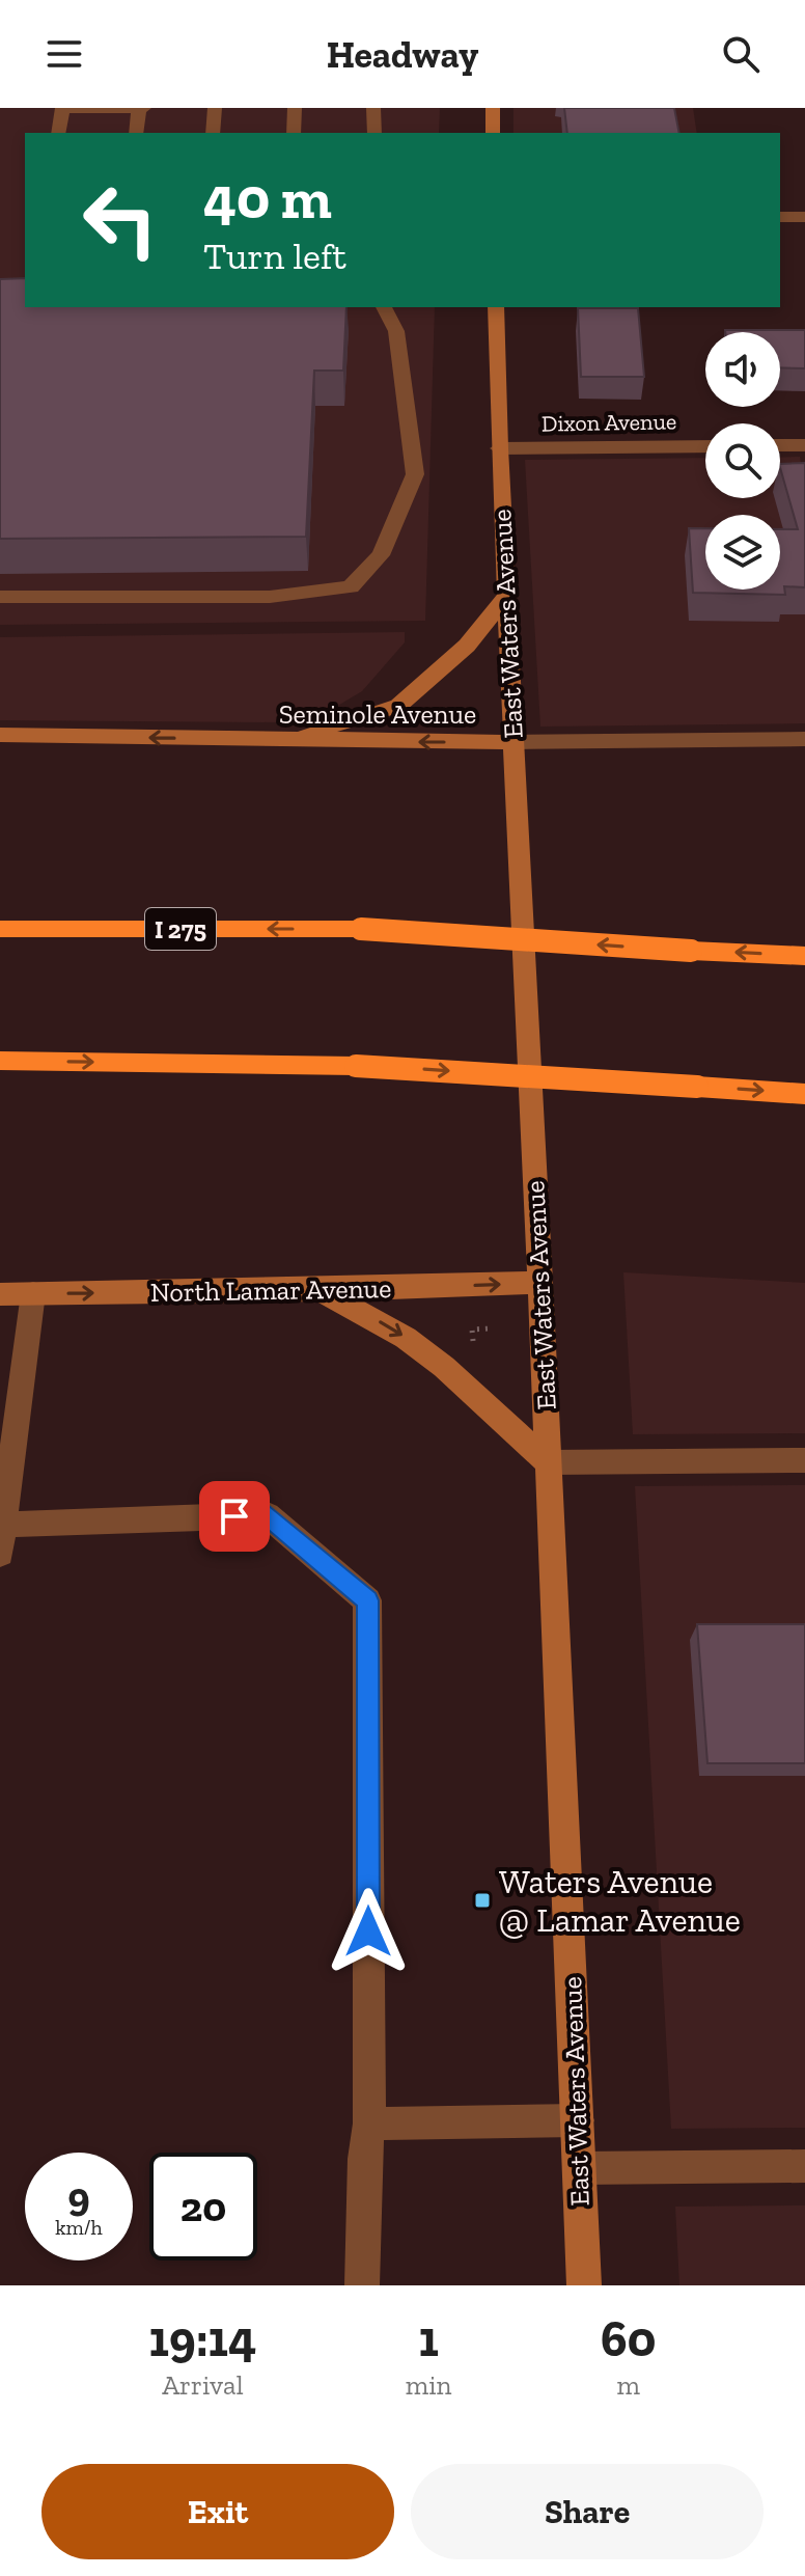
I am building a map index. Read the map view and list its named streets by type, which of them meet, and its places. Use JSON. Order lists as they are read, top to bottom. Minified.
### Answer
{"streets":{"highway":["I 275"],"main road":["East Waters Avenue","Seminole Avenue","North Lamar Avenue"],"street":["Dixon Avenue"]},"crossings":[["Dixon Avenue","East Waters Avenue"],["East Waters Avenue","Seminole Avenue"],["East Waters Avenue","North Lamar Avenue"]],"one_way":["Seminole Avenue","North Lamar Avenue"],"places":{"transit":["Waters Avenue @ Lamar Avenue"]},"page":{"header":"Headway","turn":["40 m","Turn left"],"speed":"9 km/h","limit":"20","eta":["19:14","Arrival","1","min","60","m"],"buttons":["Exit","Share"]}}
